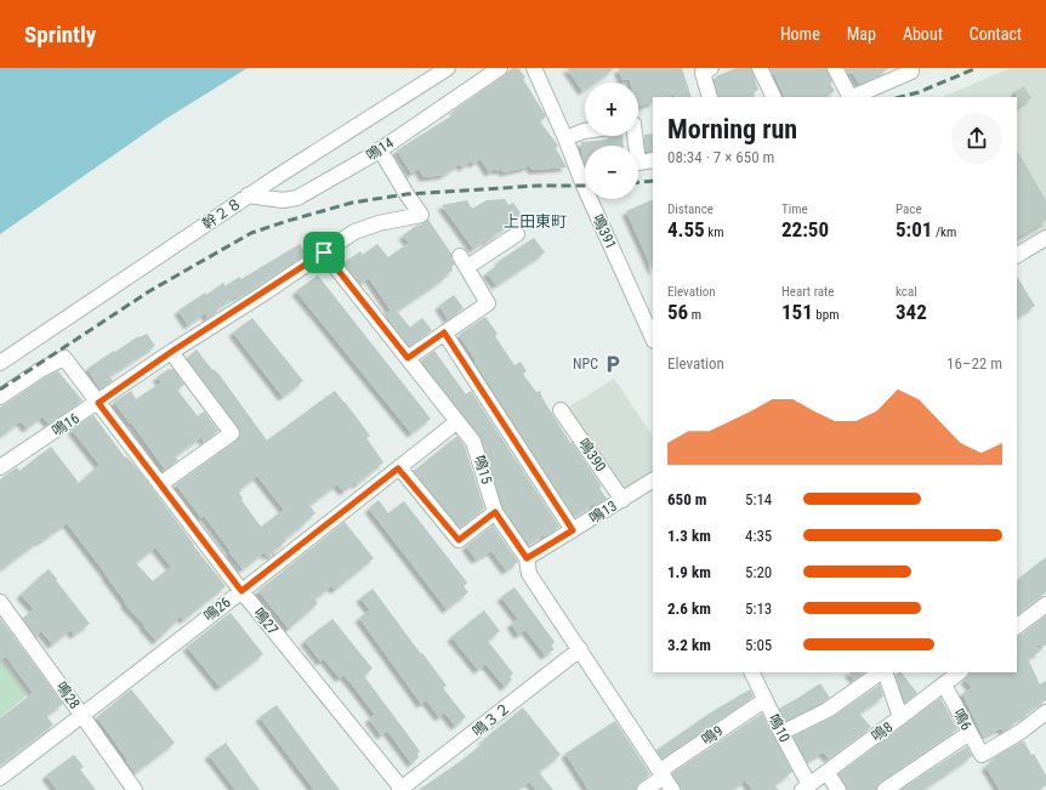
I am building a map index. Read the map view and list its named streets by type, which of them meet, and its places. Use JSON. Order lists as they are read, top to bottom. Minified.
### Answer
{"streets":{"street":["鳴14","幹２８","鳴391","鳴16","鳴390","鳴15","鳴13","鳴26","鳴27","鳴28","鳴３２","鳴6","鳴10","鳴8","鳴9"]},"crossings":[["鳴14","幹２８"],["鳴16","鳴15"],["鳴16","鳴27"],["鳴390","鳴13"],["鳴15","鳴13"],["鳴15","鳴26"],["鳴15","鳴３２"],["鳴15","鳴9"],["鳴26","鳴27"],["鳴26","鳴28"],["鳴27","鳴３２"],["鳴6","鳴8"],["鳴10","鳴8"],["鳴10","鳴9"]],"districts":["上田東町"],"places":{"parking":["NPC"]},"page":{"header":"Sprintly","nav":["Home","Map","About","Contact"],"map_buttons":["+","−"],"heading":["Morning run","08:34 · 7 × 650 m"],"stats":[["Distance","4.55 km"],["Time","22:50"],["Pace","5:01 /km"],["Elevation","56 m"],["Heart rate","151 bpm"],["kcal","342"]],"chart":["Elevation","16–22 m"],"list":[{"name":"650 m","note":"5:14"},{"name":"1.3 km","note":"4:35"},{"name":"1.9 km","note":"5:20"},{"name":"2.6 km","note":"5:13"},{"name":"3.2 km","note":"5:05"}]}}
